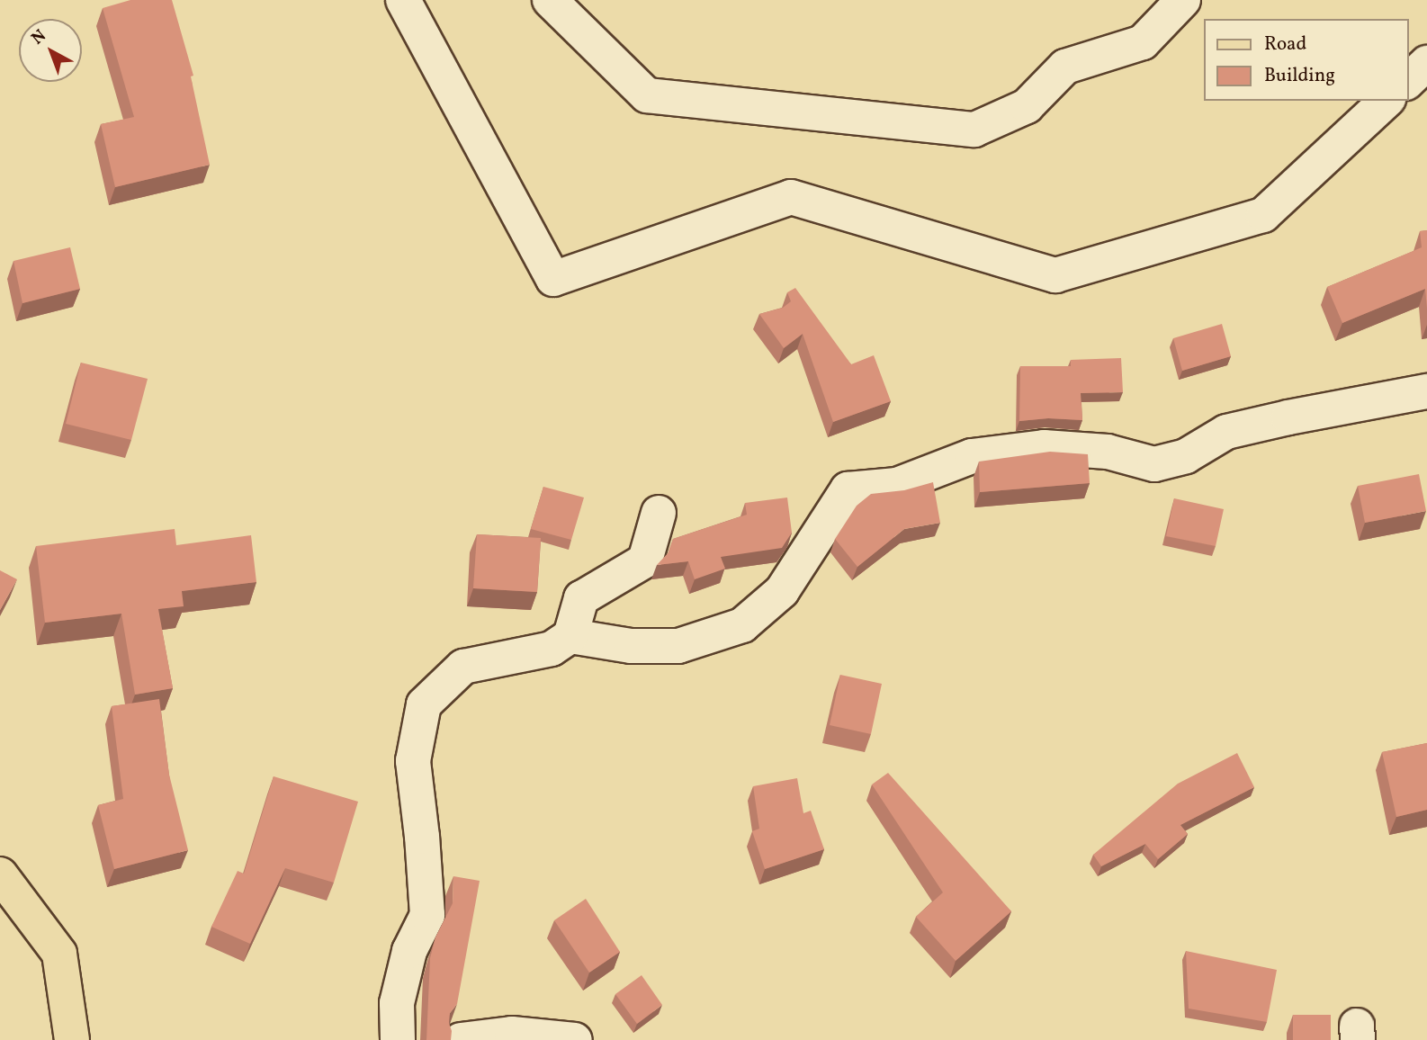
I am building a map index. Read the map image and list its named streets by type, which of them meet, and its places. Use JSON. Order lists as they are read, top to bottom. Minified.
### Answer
{"legend":["Road","Building"],"north":"top left"}
